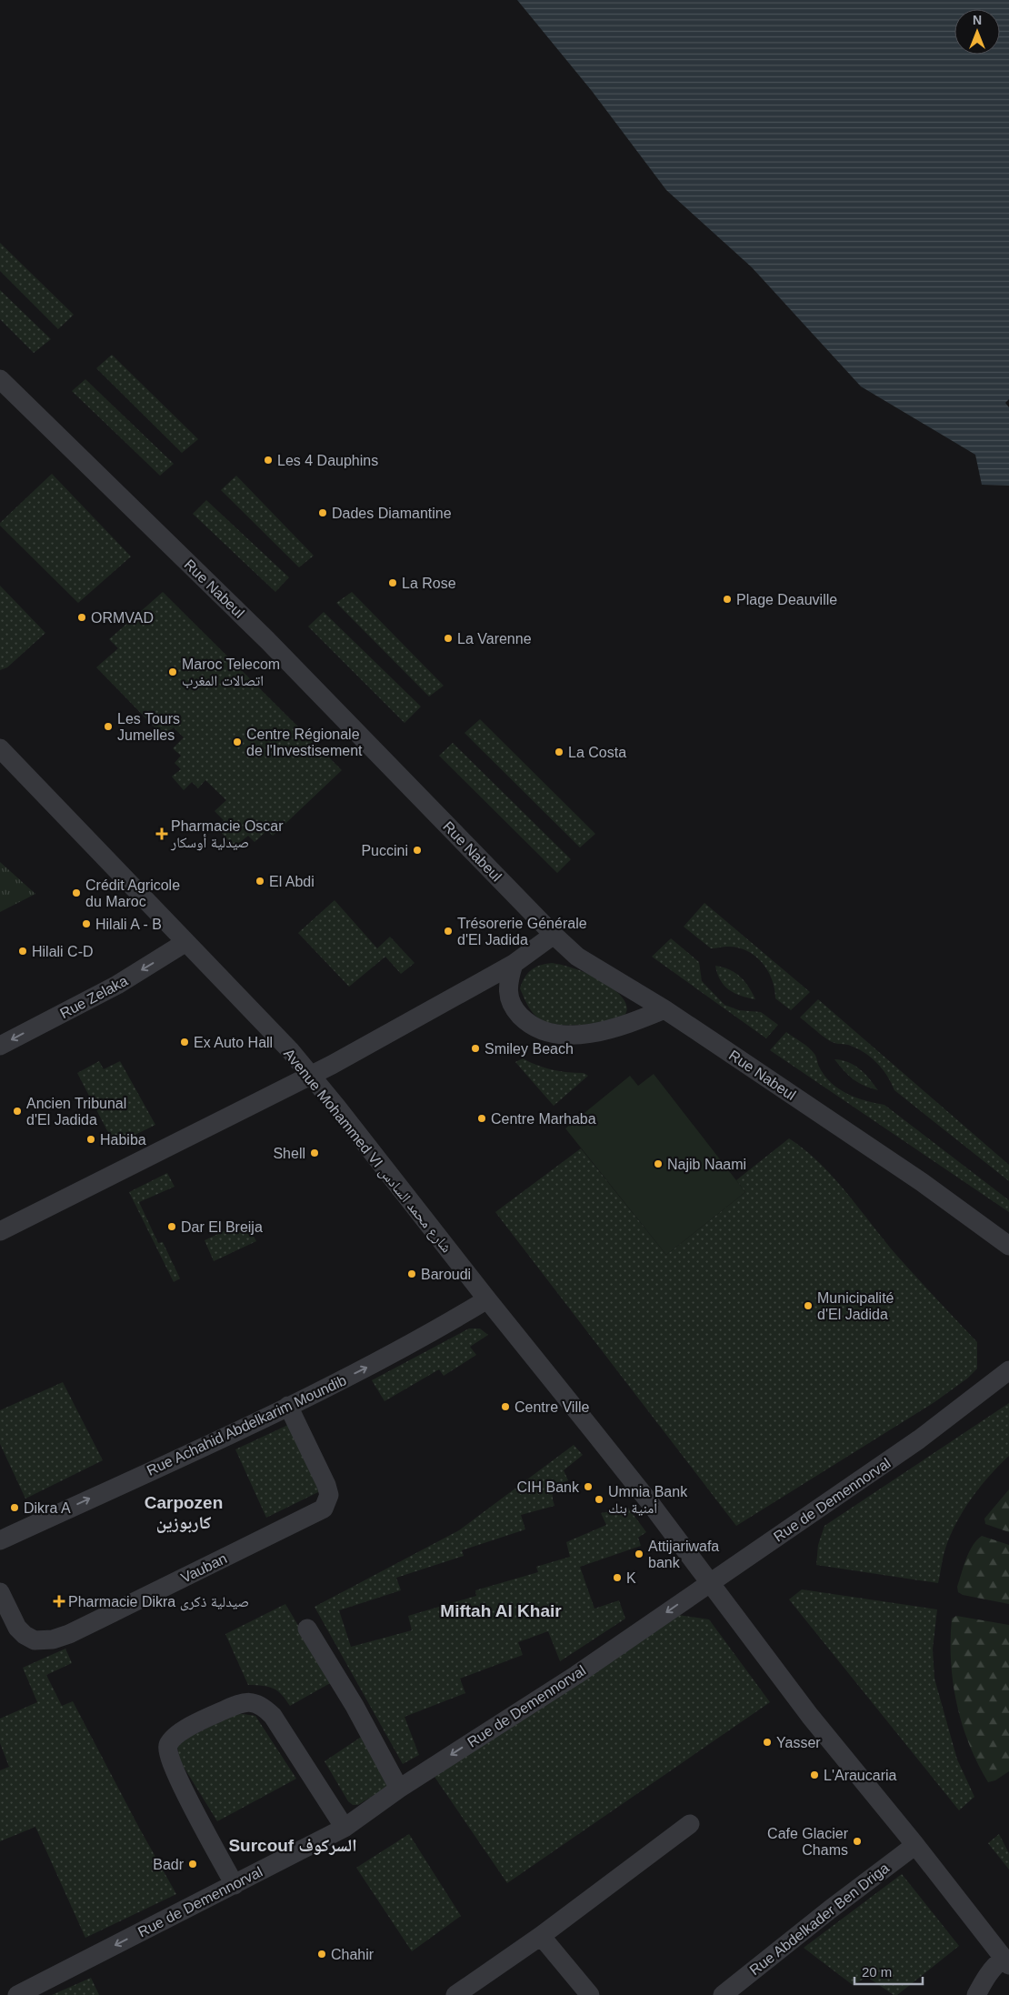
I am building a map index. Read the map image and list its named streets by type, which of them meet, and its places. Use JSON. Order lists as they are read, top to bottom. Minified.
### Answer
{"streets":{"street":["Rue Nabeul","Rue Zelaka","Avenue Mohammed VI شارع محمد السادس","Rue Achahid Abdelkarim Moundib","Rue de Demennorval","Vauban","Rue Abdelkader Ben Driga"]},"crossings":[["Rue Zelaka","Avenue Mohammed VI شارع محمد السادس"],["Avenue Mohammed VI شارع محمد السادس","Rue Achahid Abdelkarim Moundib"],["Avenue Mohammed VI شارع محمد السادس","Rue de Demennorval"],["Avenue Mohammed VI شارع محمد السادس","Rue Abdelkader Ben Driga"],["Rue Achahid Abdelkarim Moundib","Vauban"]],"one_way":["Rue Achahid Abdelkarim Moundib","Rue de Demennorval"],"districts":["Carpozen كاربوزين","Miftah Al Khair","Surcouf السركوف"],"places":{"other":["Les 4 Dauphins","Dades Diamantine","La Rose","Plage Deauville","ORMVAD","La Varenne","Maroc Telecom اتصالات المغرب","Les Tours Jumelles","Centre Régionale de l'Investisement","La Costa","Puccini","El Abdi","Crédit Agricole du Maroc","Hilali A - B","Trésorerie Générale d'El Jadida","Hilali C-D","Ex Auto Hall","Smiley Beach","Ancien Tribunal d'El Jadida","Centre Marhaba","Habiba","Shell","Najib Naami","Dar El Breija","Baroudi","Municipalité d'El Jadida","Centre Ville","CIH Bank","Umnia Bank أمنية بنك","Dikra A","Attijariwafa bank","K","Yasser","L'Araucaria","Cafe Glacier Chams","Badr","Chahir"],"health":["Pharmacie Oscar صيدلية أوسكار","Pharmacie Dikra صيدلية ذكرى"]},"scale_bar":"20 m","north":"top"}
